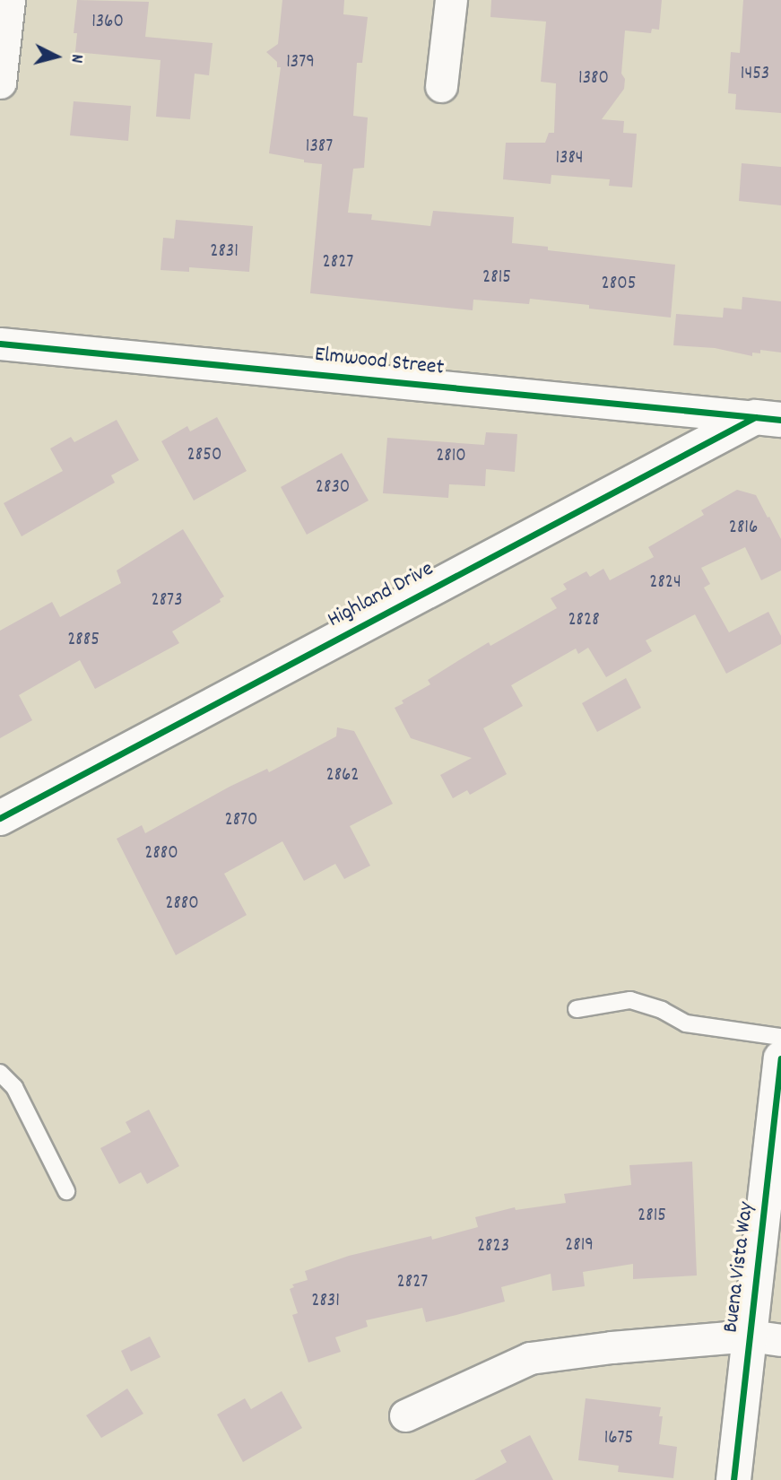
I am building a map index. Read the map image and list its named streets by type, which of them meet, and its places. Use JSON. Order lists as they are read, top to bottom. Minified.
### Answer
{"streets":{"street":["Elmwood Street","Highland Drive","Buena Vista Way"]},"crossings":[["Elmwood Street","Highland Drive"]],"house_numbers":["1360","1379","1453","1380","1387","1384","2831","2827","2815","2805","2850","2810","2830","2816","2824","2873","2828","2885","2862","2870","2880","2880","2815","2819","2823","2827","2831","1675"],"north":"right"}
